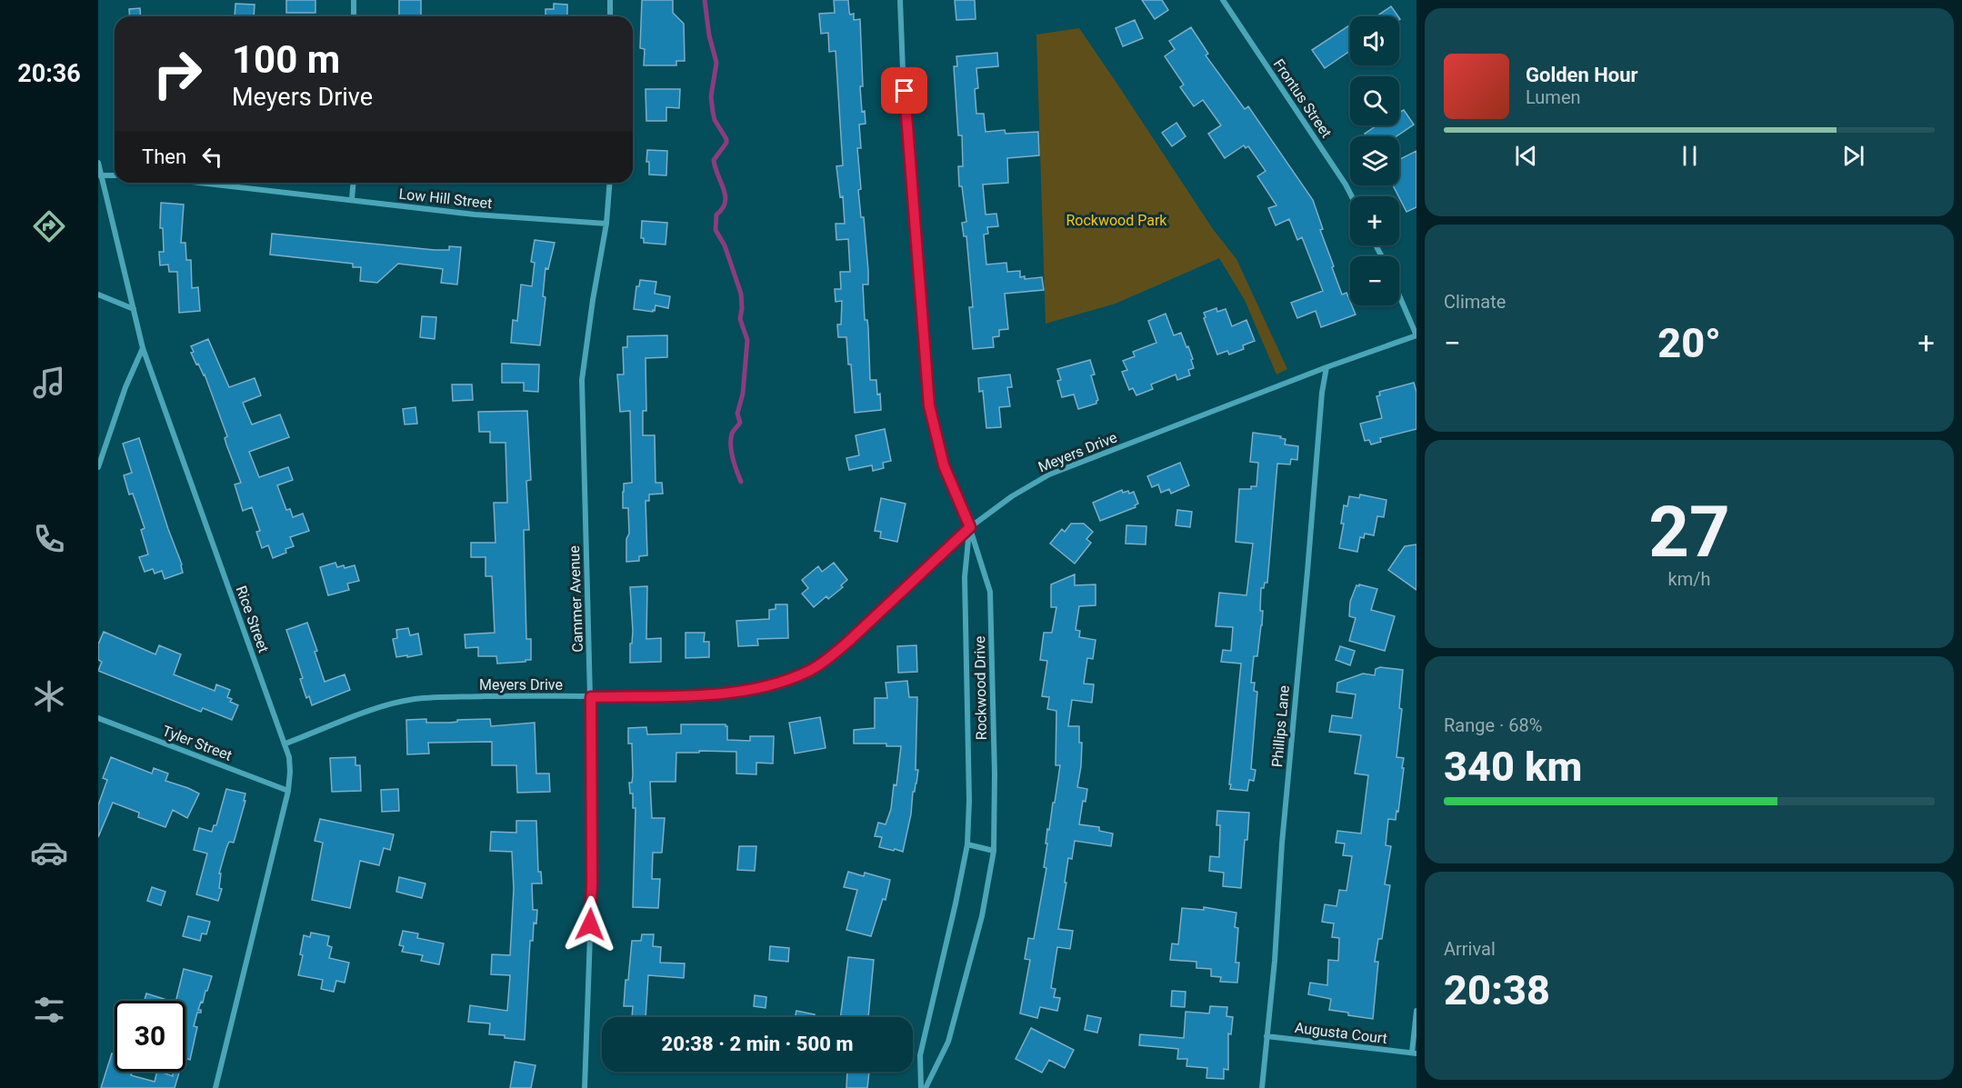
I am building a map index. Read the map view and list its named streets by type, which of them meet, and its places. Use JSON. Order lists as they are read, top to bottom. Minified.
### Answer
{"streets":{"street":["Frontus Street","Low Hill Street","Meyers Drive","Cammer Avenue","Rice Street","Rockwood Drive","Phillips Lane","Tyler Street","Augusta Court"]},"crossings":[["Low Hill Street","Cammer Avenue"],["Meyers Drive","Cammer Avenue"],["Meyers Drive","Rice Street"],["Meyers Drive","Rockwood Drive"],["Meyers Drive","Phillips Lane"],["Rice Street","Tyler Street"],["Phillips Lane","Augusta Court"]],"parks":["Rockwood Park"],"page":{"tabs":"20:36","map_buttons":["+","−"],"turn":["100 m","Meyers Drive"],"song":["Golden Hour","Lumen"],"then":"Then","tile":["Climate",["27","km/h"],["Range · 68%","340 km"],["Arrival","20:38"]],"heat":["−","20°","+"],"limit":"30","trip":"20:38 · 2 min · 500 m"}}
